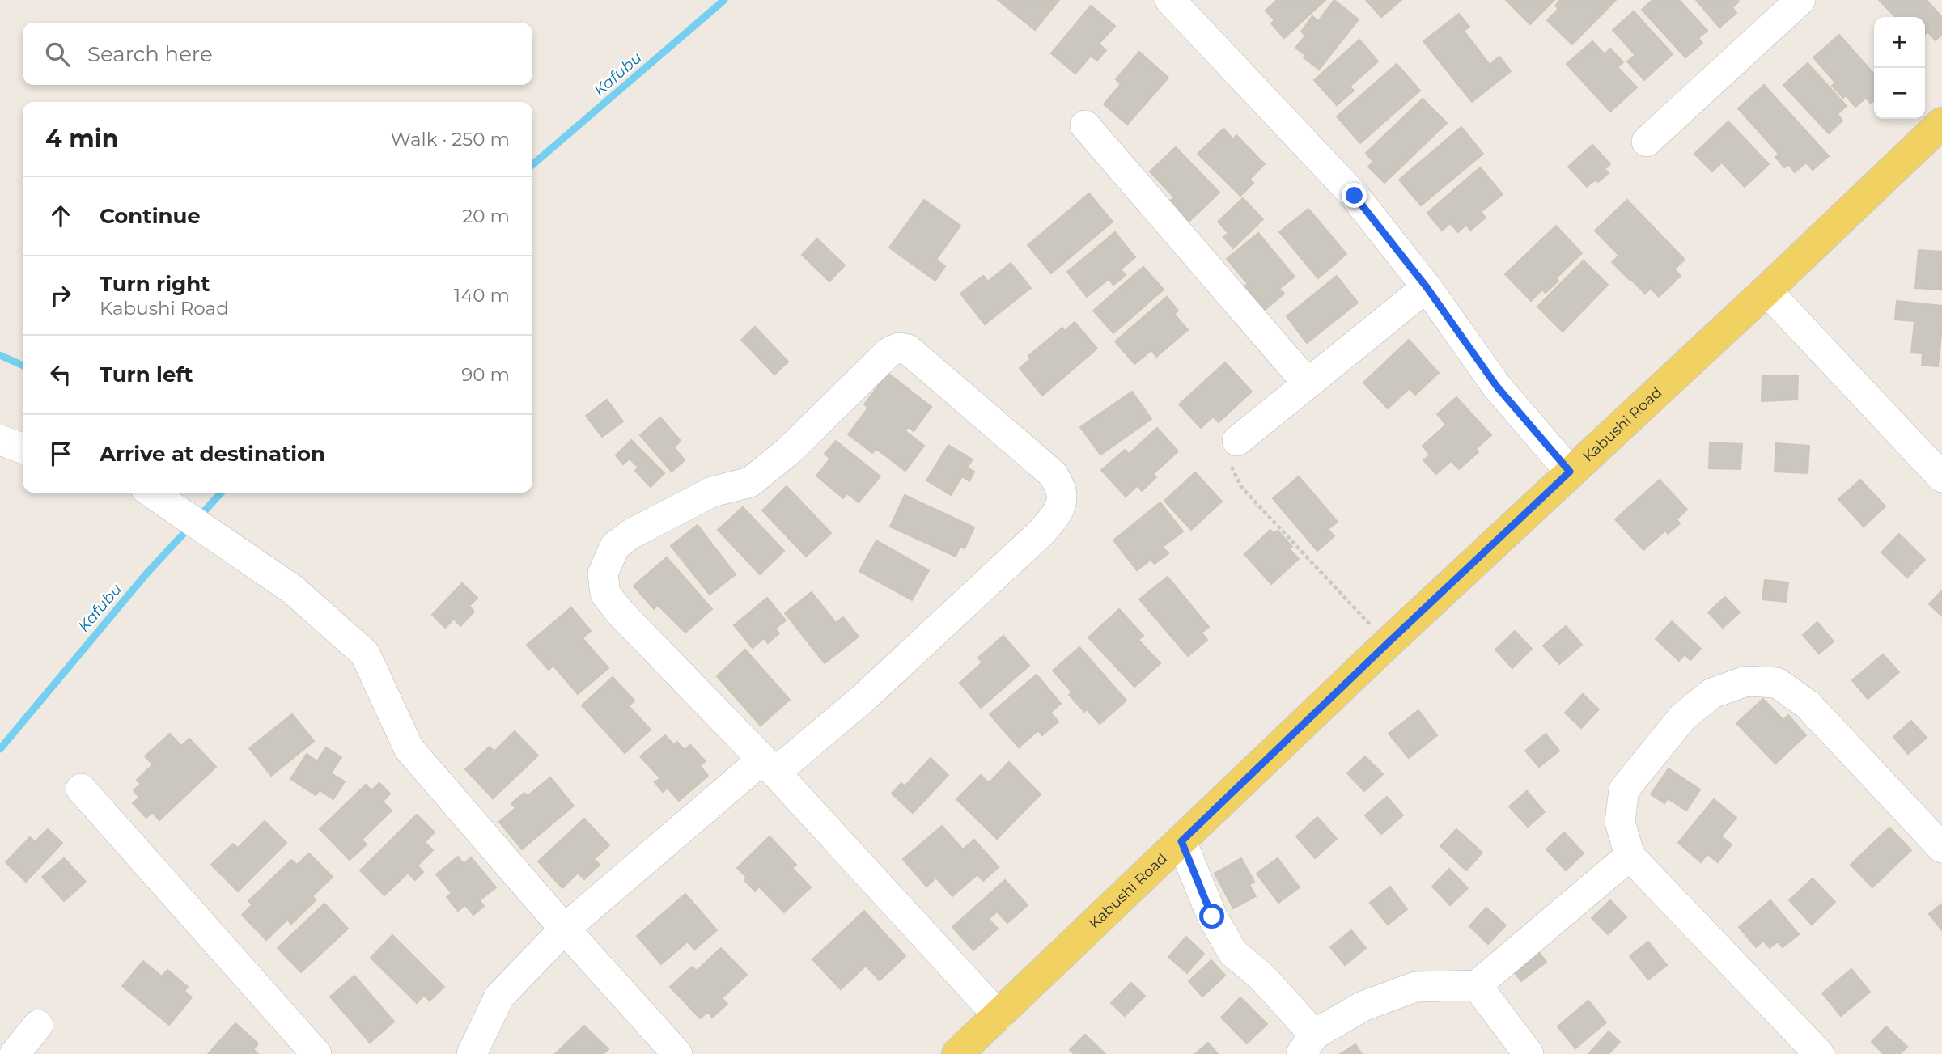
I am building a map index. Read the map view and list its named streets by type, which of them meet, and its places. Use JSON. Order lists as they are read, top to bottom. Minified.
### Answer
{"streets":{"main road":["Kabushi Road"]},"water":["Kafubu"],"page":{"map_buttons":["+","−"],"search":"Search here","heading":["4 min","Walk · 250 m"],"list":[["Continue","20 m"],["Turn right","Kabushi Road","140 m"],["Turn left","90 m"],"Arrive at destination"]}}
